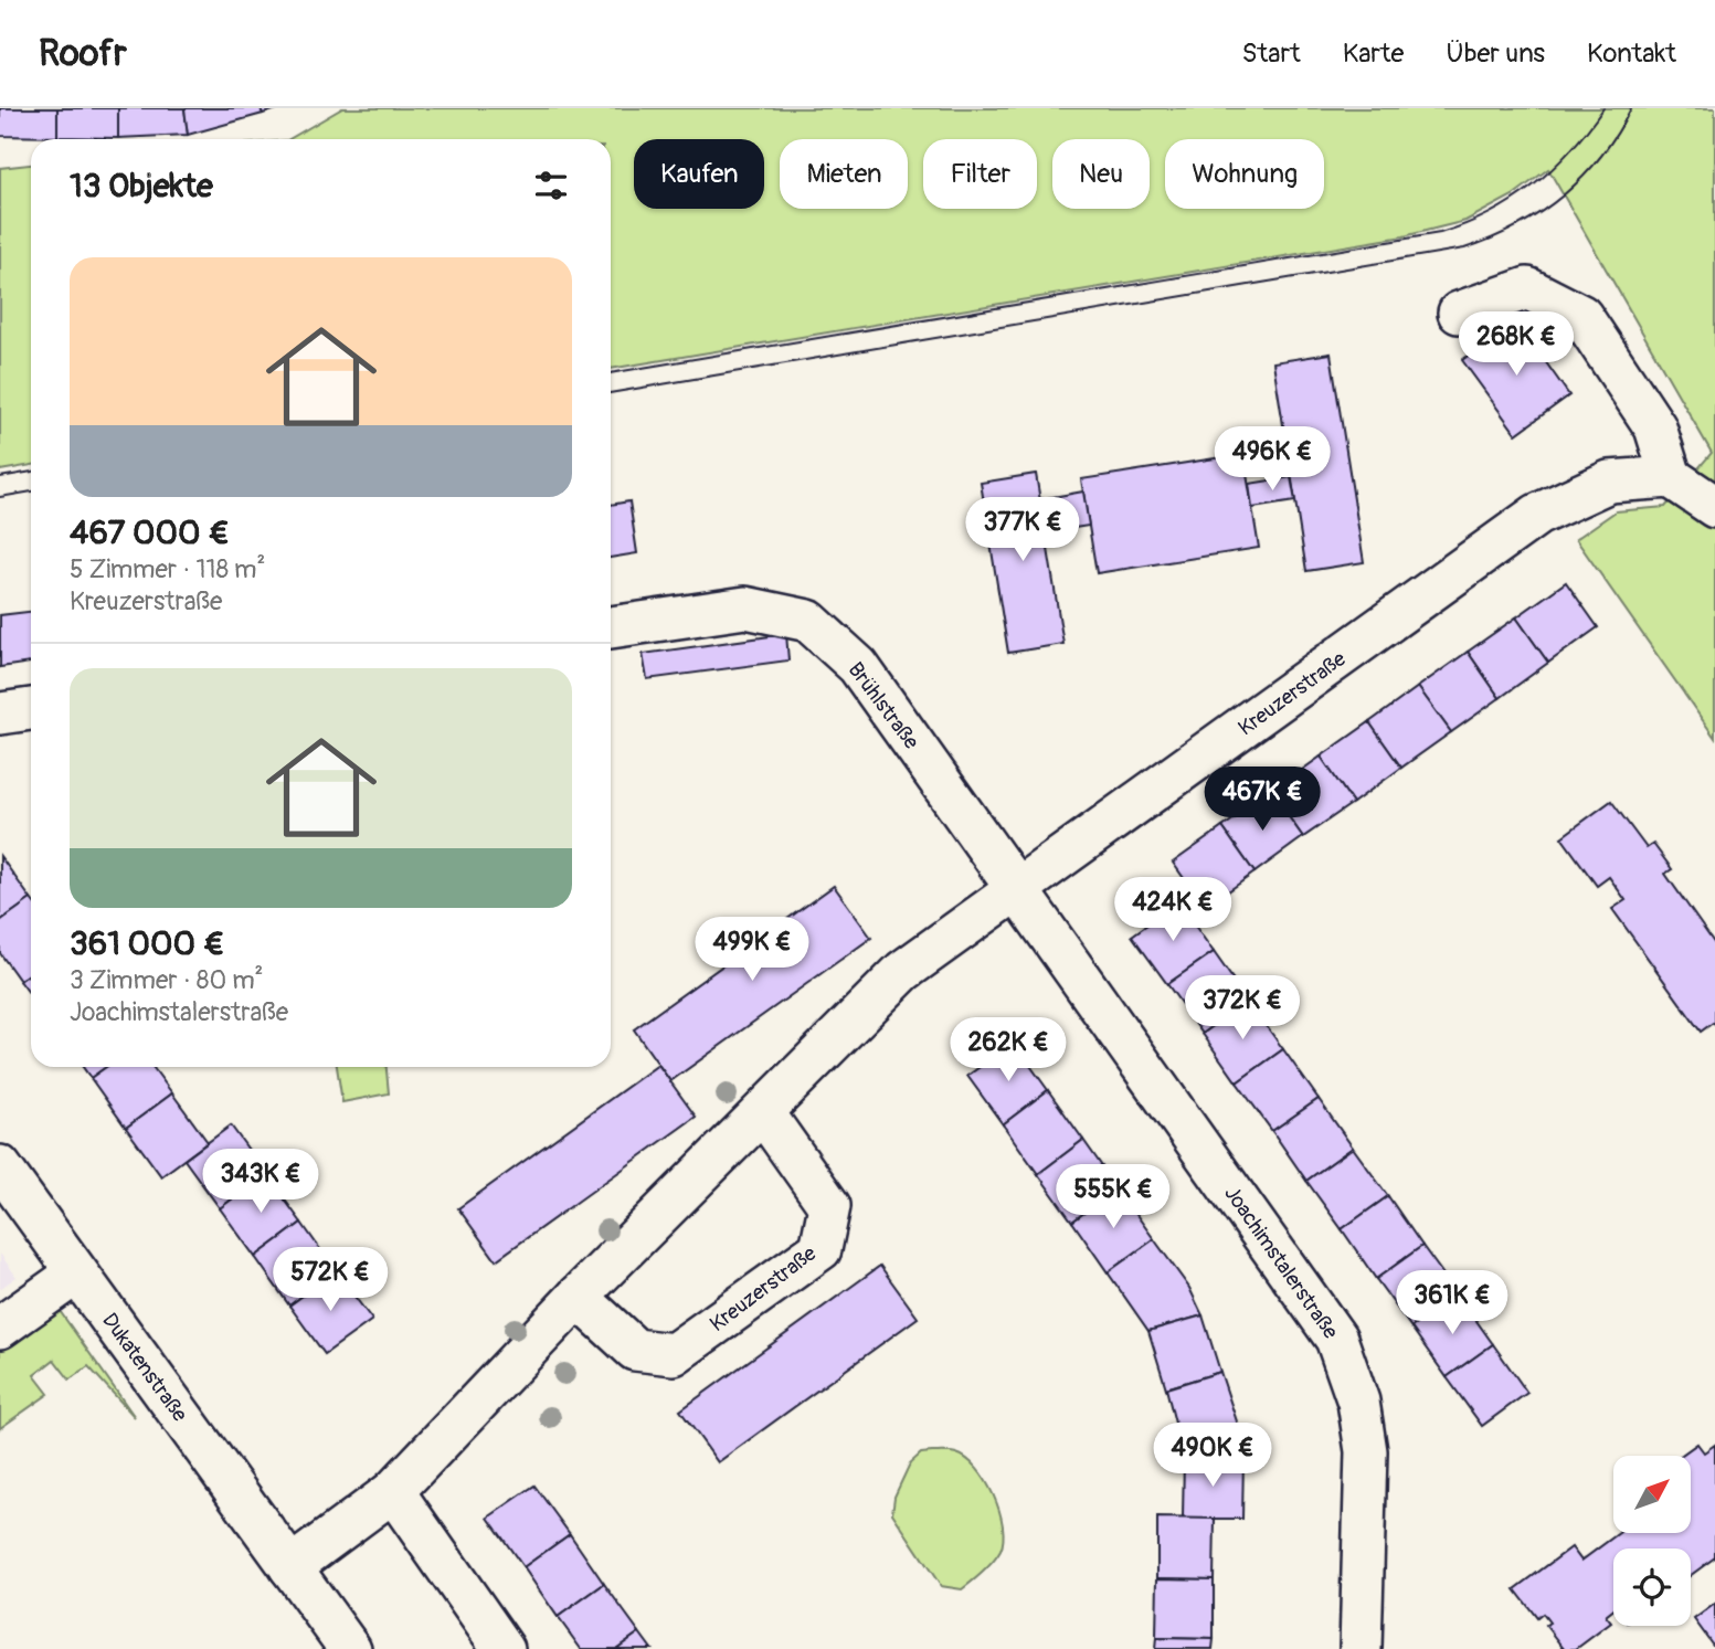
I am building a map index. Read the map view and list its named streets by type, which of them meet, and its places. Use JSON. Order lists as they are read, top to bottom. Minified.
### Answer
{"streets":{"street":["Kreuzerstraße","Brühlstraße","Joachimstalerstraße","Dukatenstraße"]},"crossings":[["Kreuzerstraße","Brühlstraße"],["Kreuzerstraße","Joachimstalerstraße"],["Kreuzerstraße","Dukatenstraße"],["Brühlstraße","Joachimstalerstraße"]],"north":"top right","page":{"header":"Roofr","nav":["Start","Karte","Über uns","Kontakt"],"chip":["Kaufen","Mieten","Filter","Neu","Wohnung"],"heading":"13 Objekte","list":[{"name":"467 000 €","note":"5 Zimmer · 118 m² · Kreuzerstraße"},{"name":"361 000 €","note":"3 Zimmer · 80 m² · Joachimstalerstraße"}],"price":["268K €","496K €","377K €","467K €","424K €","499K €","372K €","262K €","343K €","555K €","572K €","361K €","490K €"]}}
